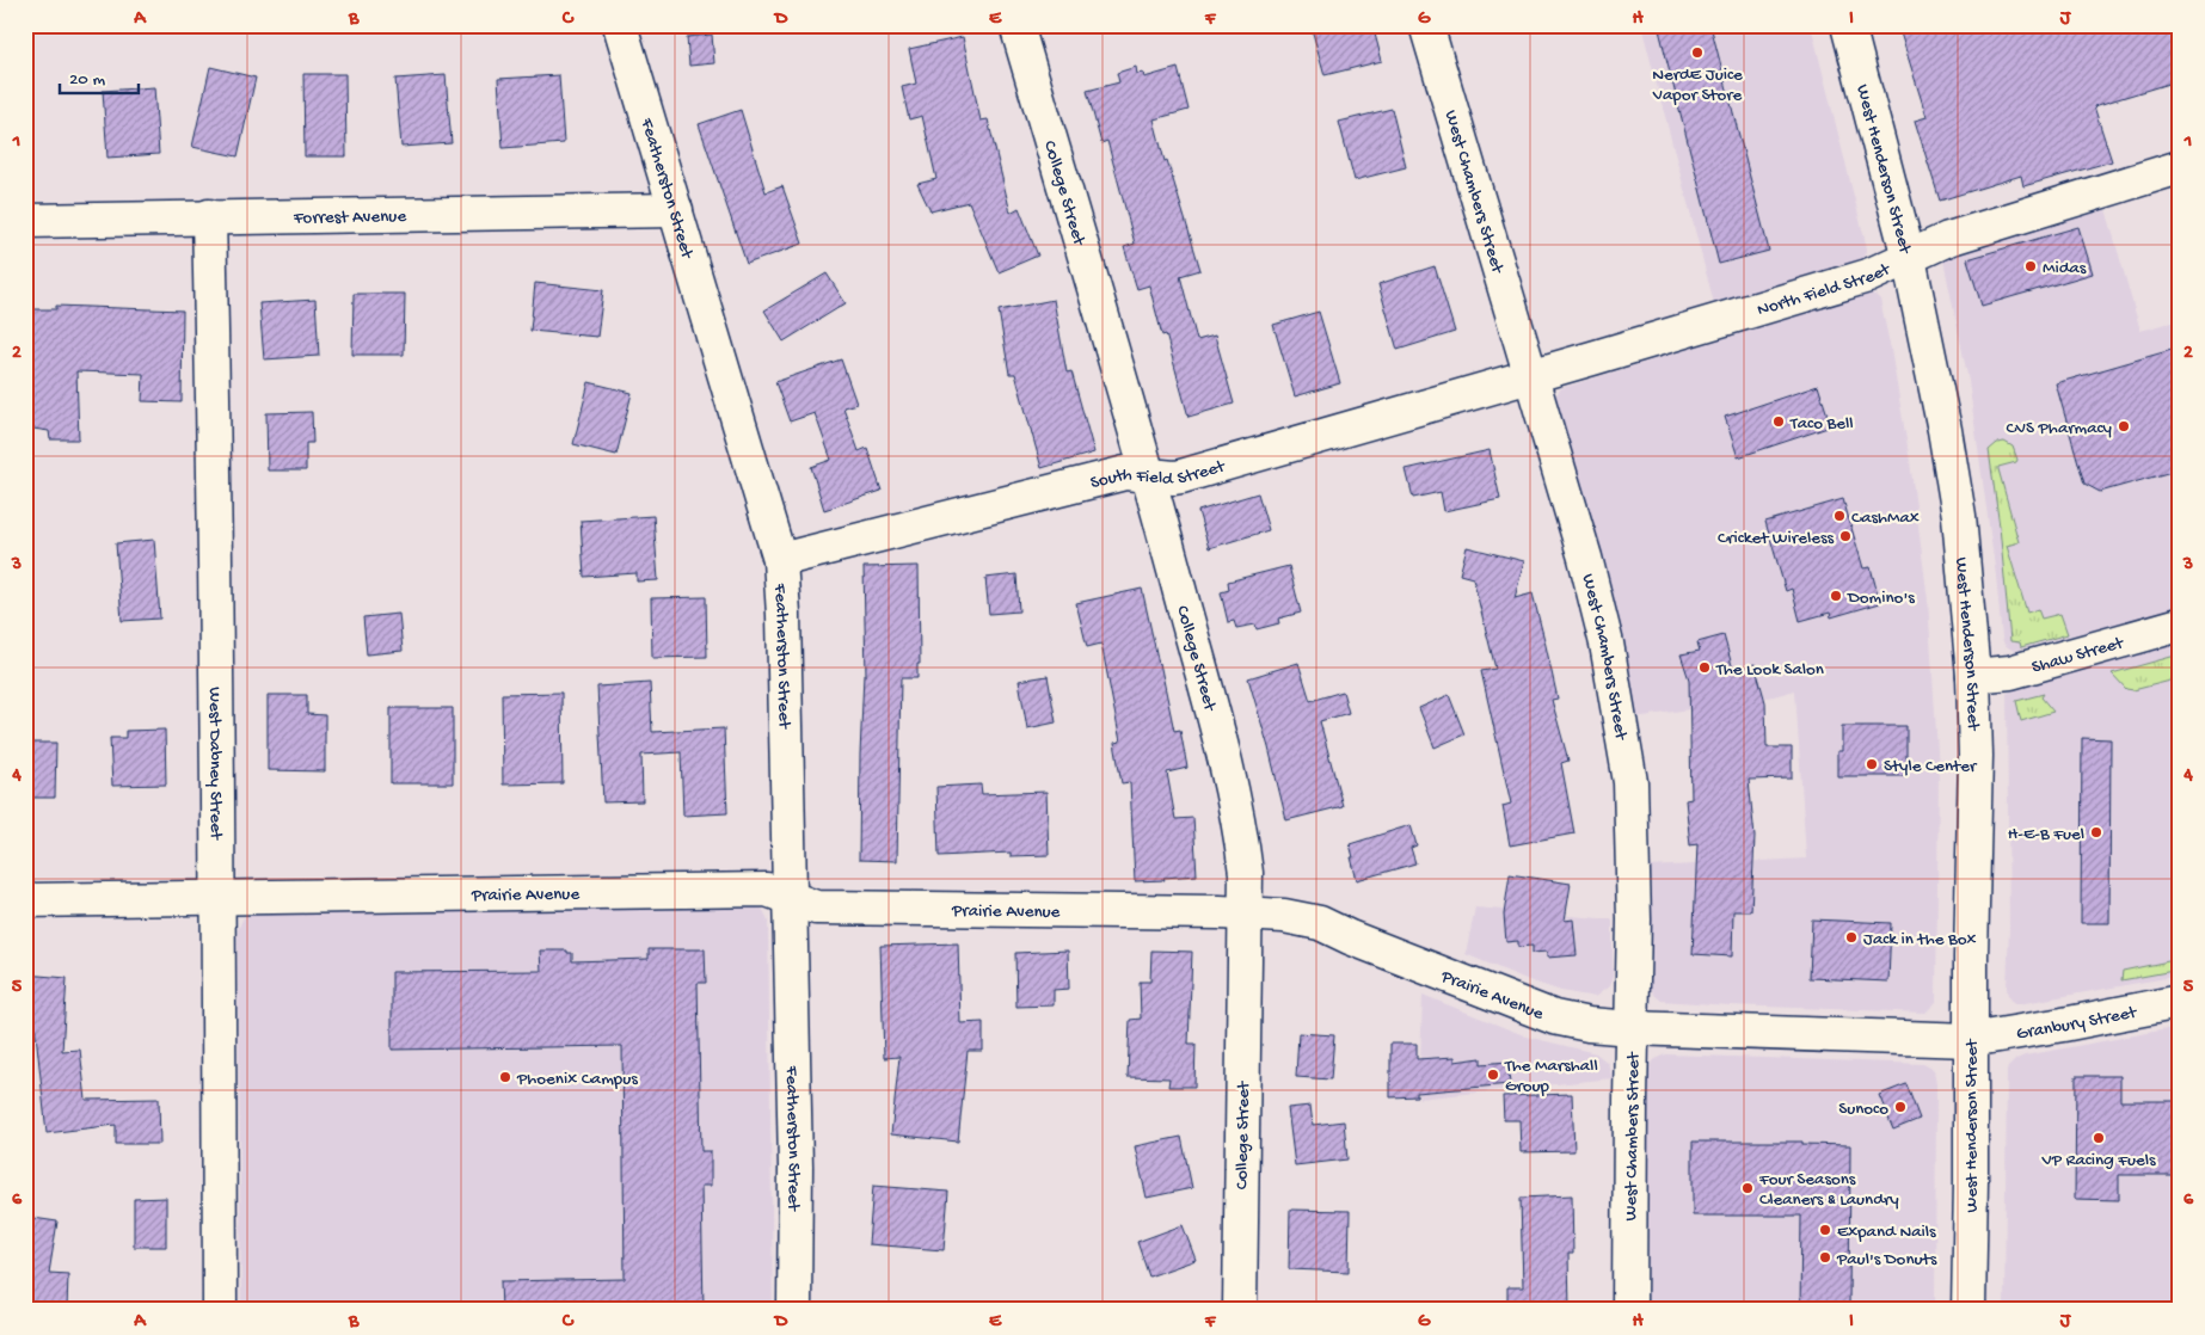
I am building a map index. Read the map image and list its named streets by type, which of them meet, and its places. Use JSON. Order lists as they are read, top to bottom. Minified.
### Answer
{"streets":{"street":["West Henderson Street","Featherston Street","West Chambers Street","College Street","Forrest Avenue","North Field Street","South Field Street","Shaw Street","West Dabney Street","Prairie Avenue","Granbury Street"]},"crossings":[["West Henderson Street","North Field Street"],["West Henderson Street","Shaw Street"],["West Henderson Street","Prairie Avenue"],["West Henderson Street","Granbury Street"],["Featherston Street","Forrest Avenue"],["Featherston Street","South Field Street"],["Featherston Street","Prairie Avenue"],["West Chambers Street","North Field Street"],["West Chambers Street","South Field Street"],["West Chambers Street","Prairie Avenue"],["College Street","South Field Street"],["College Street","Prairie Avenue"],["Forrest Avenue","West Dabney Street"],["North Field Street","South Field Street"],["West Dabney Street","Prairie Avenue"],["Prairie Avenue","Granbury Street"]],"places":["NerdE Juice Vapor Store","Midas","Taco Bell","CVS Pharmacy","CashMax","Cricket Wireless","Domino's","The Look Salon","Style Center","H-E-B Fuel","Jack in the Box","The Marshall Group","Phoenix Campus","Sunoco","VP Racing Fuels","Four Seasons Cleaners & Laundry","Expand Nails","Paul's Donuts"],"scale_bar":"20 m","grid":{"columns":["A","B","C","D","E","F","G","H","I","J"],"rows":["1","2","3","4","5","6"]}}
